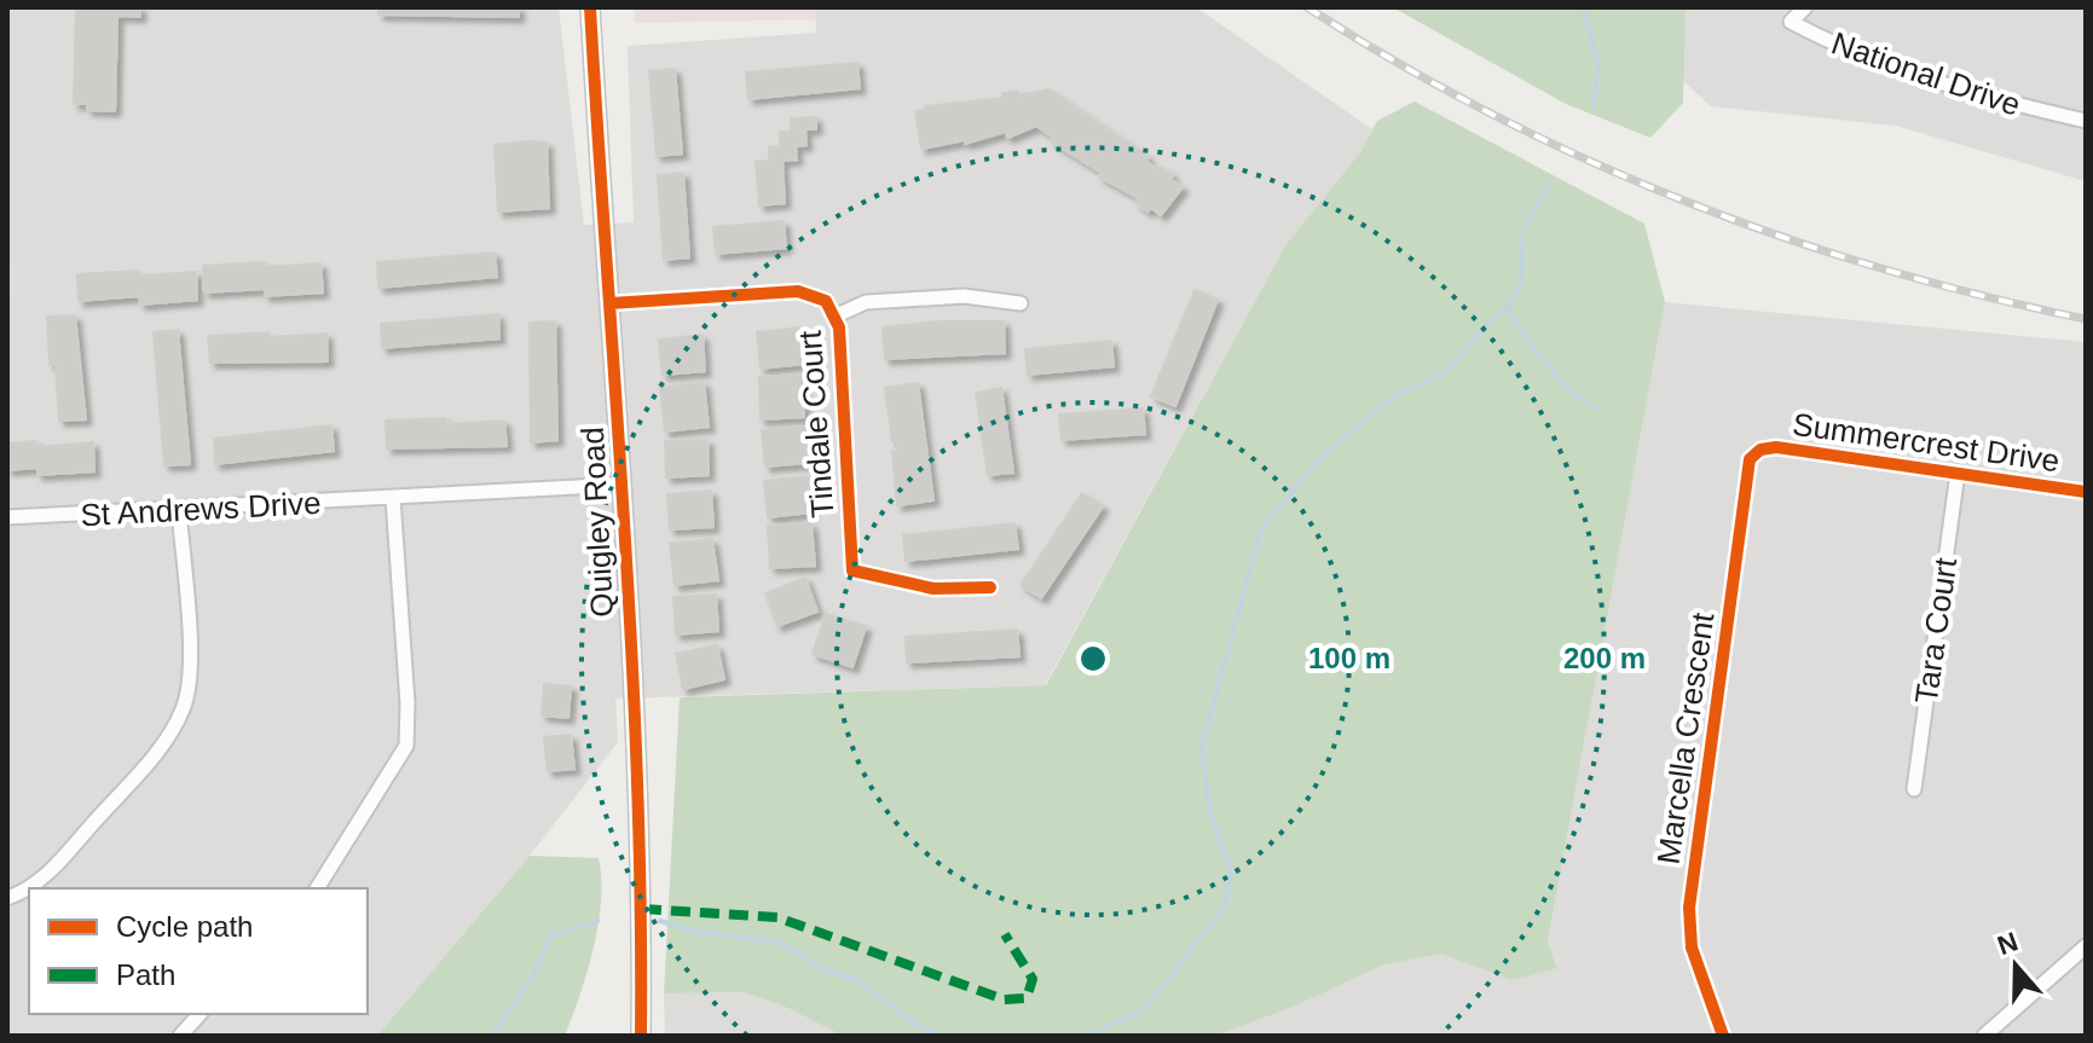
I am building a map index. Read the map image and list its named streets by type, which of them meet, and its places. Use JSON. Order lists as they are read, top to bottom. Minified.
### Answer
{"streets":{"street":["National Drive","Tindale Court","Summercrest Drive","St Andrews Drive","Quigley Road","Tara Court","Marcella Crescent"]},"crossings":[["Tindale Court","Quigley Road"],["Summercrest Drive","Tara Court"],["Summercrest Drive","Marcella Crescent"],["St Andrews Drive","Quigley Road"]],"legend":["Cycle path","Path"],"north":"top","rings":["100 m","200 m"]}
